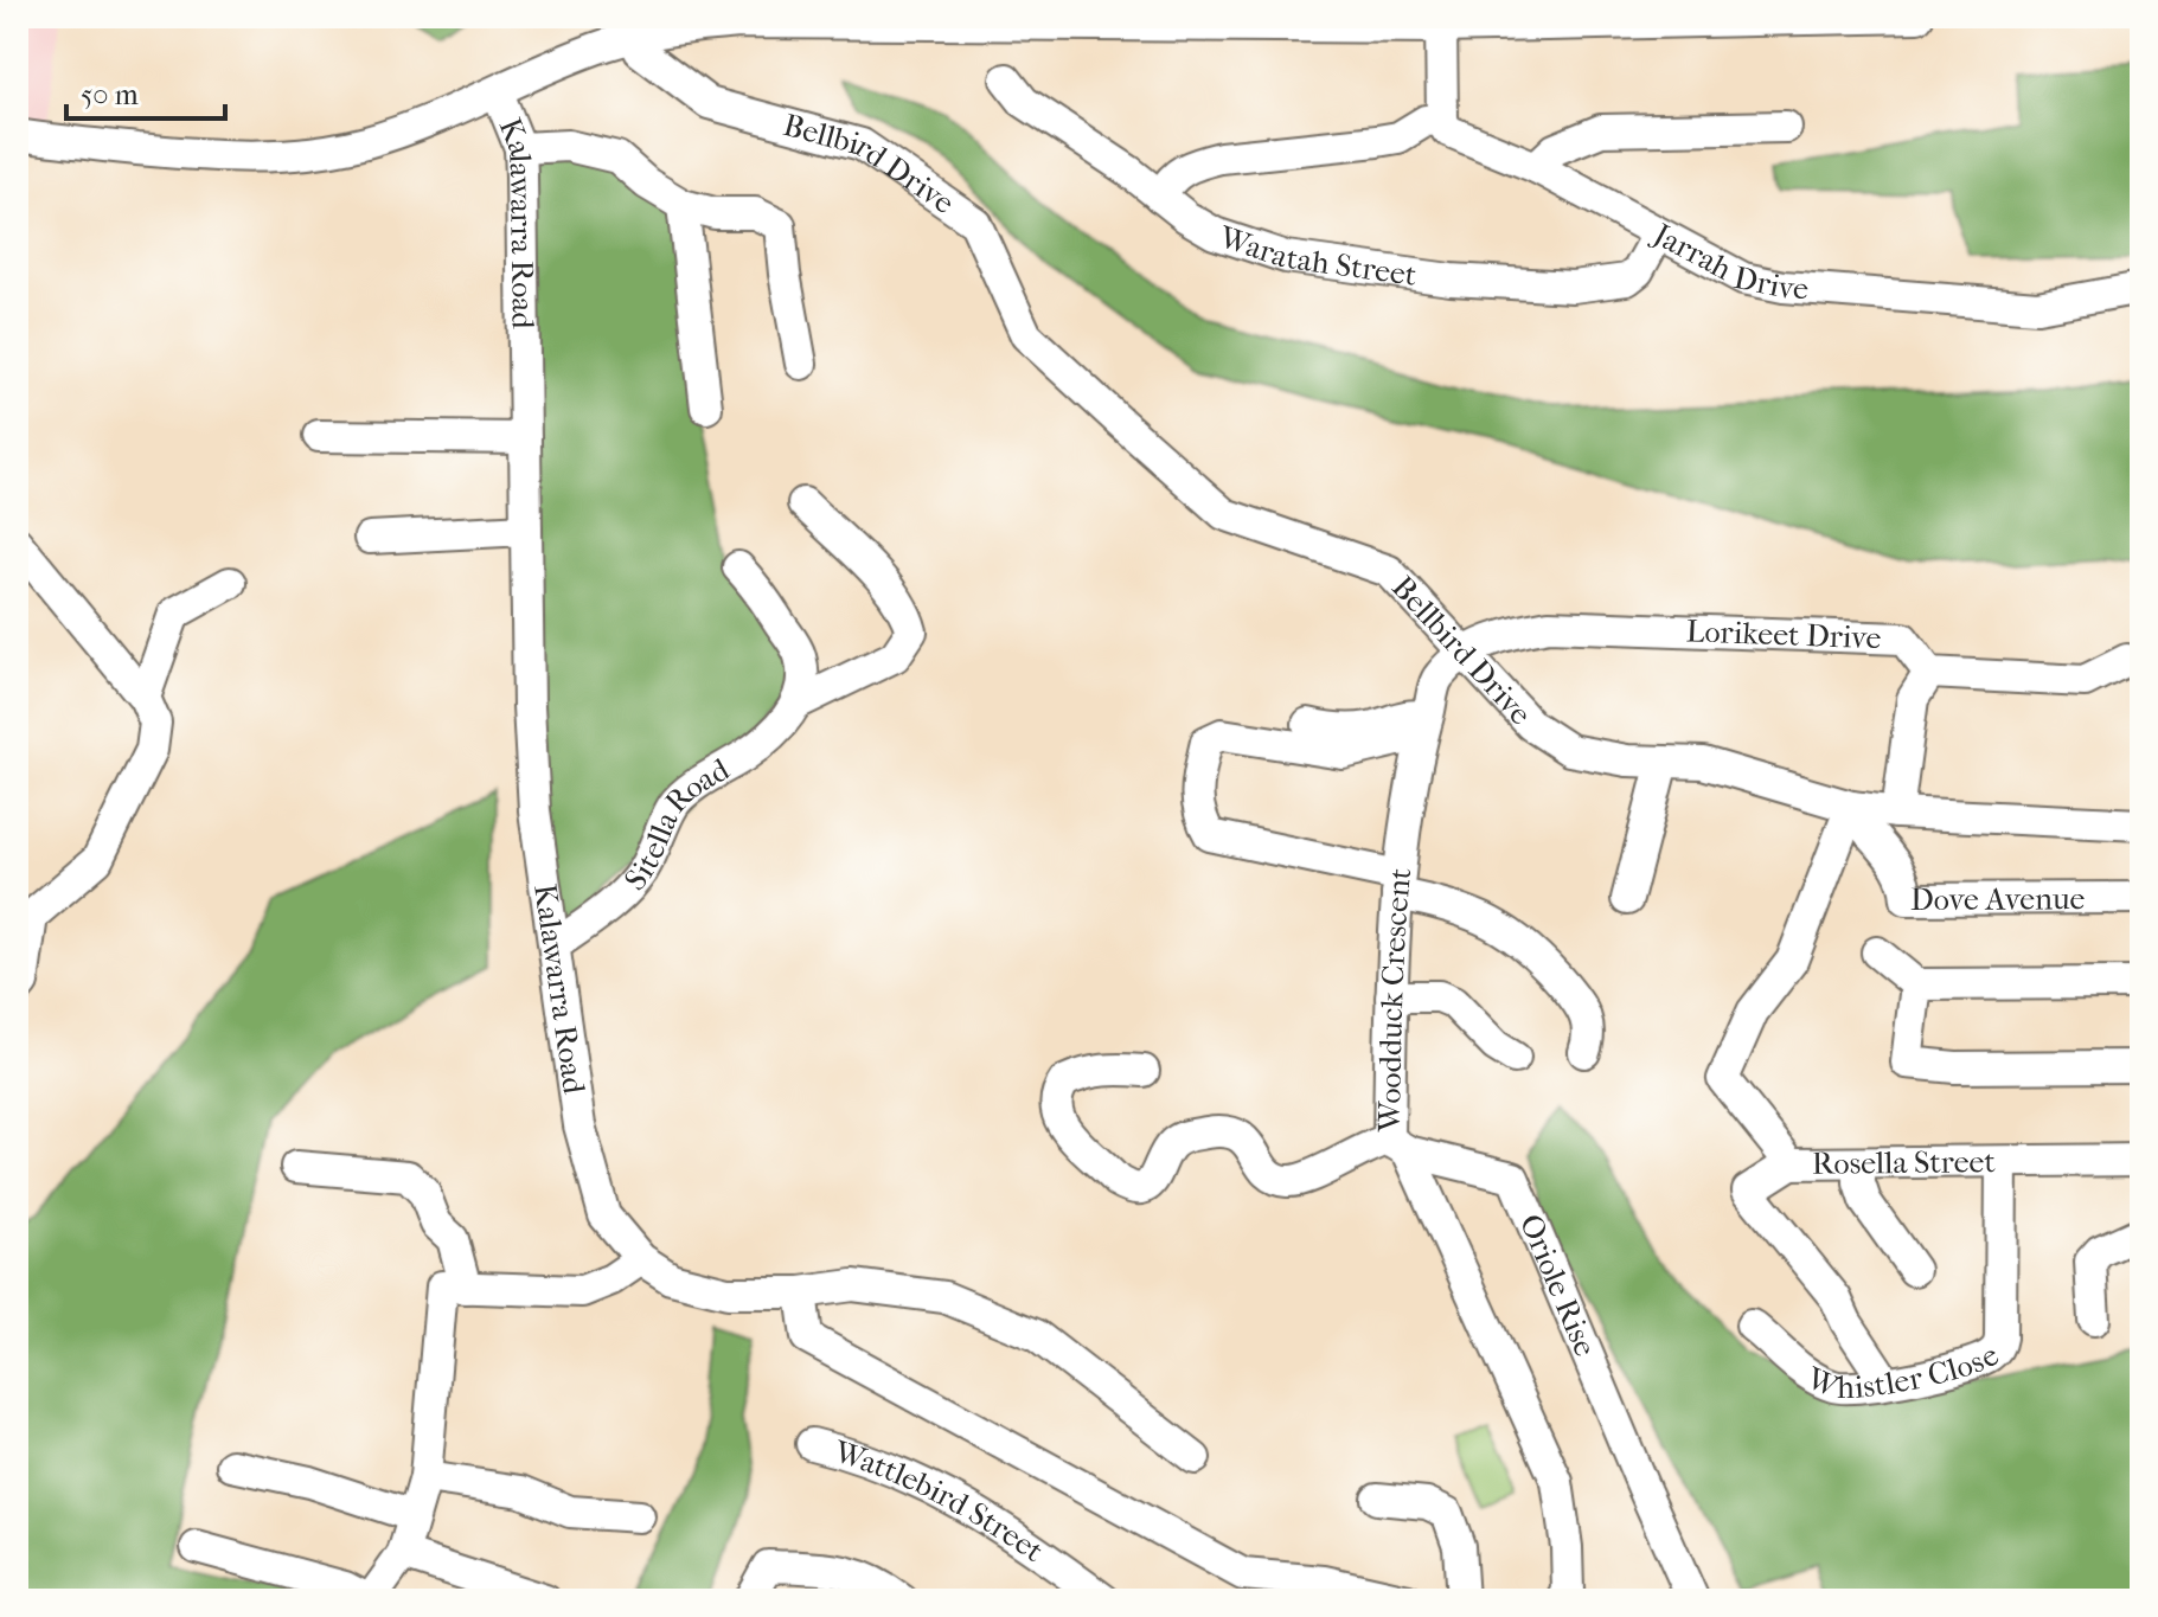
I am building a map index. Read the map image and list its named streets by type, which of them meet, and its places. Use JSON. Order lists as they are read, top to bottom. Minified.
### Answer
{"streets":{"street":["Bellbird Drive","Kalawarra Road","Waratah Street","Jarrah Drive","Lorikeet Drive","Sitella Road","Dove Avenue","Woodduck Crescent","Rosella Street","Oriole Rise","Whistler Close","Wattlebird Street"]},"crossings":[["Bellbird Drive","Lorikeet Drive"],["Bellbird Drive","Dove Avenue"],["Bellbird Drive","Woodduck Crescent"],["Bellbird Drive","Rosella Street"],["Kalawarra Road","Sitella Road"],["Waratah Street","Jarrah Drive"],["Lorikeet Drive","Woodduck Crescent"],["Dove Avenue","Rosella Street"],["Woodduck Crescent","Oriole Rise"],["Rosella Street","Whistler Close"]],"scale_bar":"50 m"}
